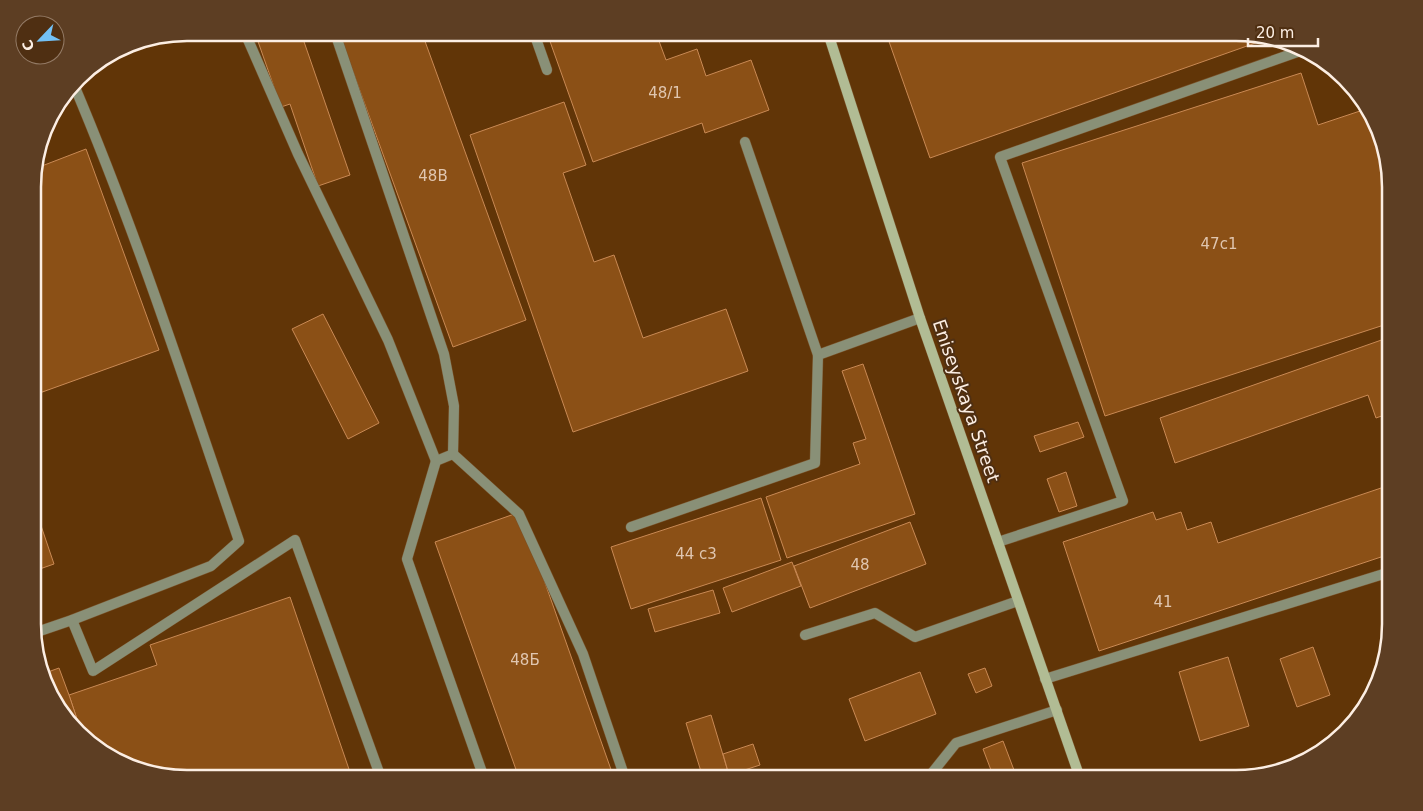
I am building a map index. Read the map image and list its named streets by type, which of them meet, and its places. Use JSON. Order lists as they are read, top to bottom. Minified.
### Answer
{"streets":{"street":["Eniseyskaya Street"]},"house_numbers":["48/1","48В","47с1","44 с3","48","41","48Б"],"scale_bar":"20 m","north":"bottom left"}
